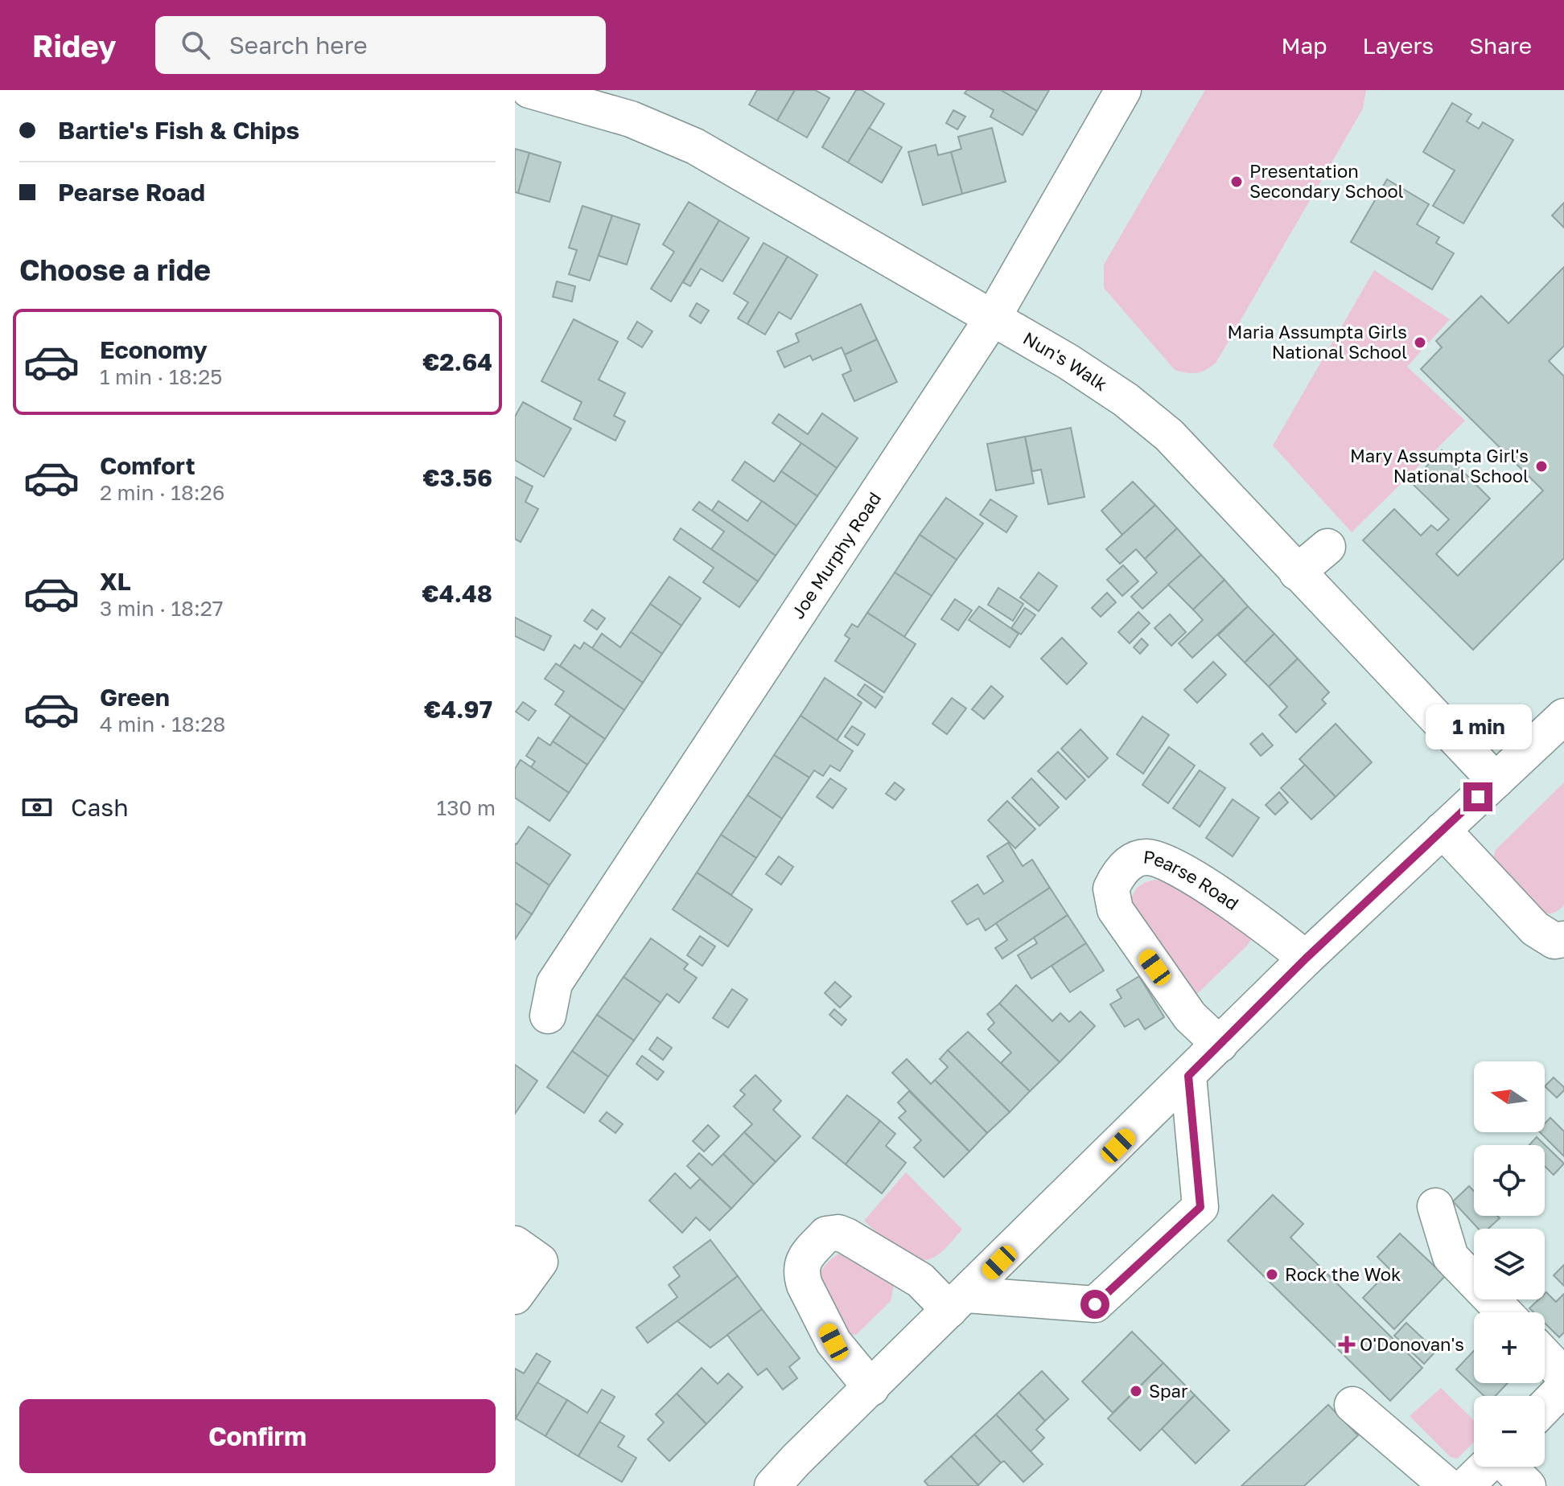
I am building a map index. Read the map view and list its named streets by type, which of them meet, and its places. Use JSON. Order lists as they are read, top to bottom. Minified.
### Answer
{"streets":{"street":["Nun's Walk","Joe Murphy Road","Pearse Road"]},"crossings":[["Nun's Walk","Joe Murphy Road"]],"places":{"other":["Presentation Secondary School","Maria Assumpta Girls National School","Mary Assumpta Girl's National School","Rock the Wok","Spar"],"health":["O'Donovan's"]},"north":"left","page":{"header":"Ridey","search":"Search here","nav":["Map","Layers","Share"],"banner":["Bartie's Fish & Chips","Pearse Road"],"heading":"Choose a ride","list":[{"name":"Economy","note":"1 min · 18:25","value":"€2.64"},{"name":"Comfort","note":"2 min · 18:26","value":"€3.56"},{"name":"XL","note":"3 min · 18:27","value":"€4.48"},{"name":"Green","note":"4 min · 18:28","value":"€4.97"}],"bubble":"1 min","pay":["Cash","130 m"],"map_buttons":["+","−"],"buttons":"Confirm"}}
